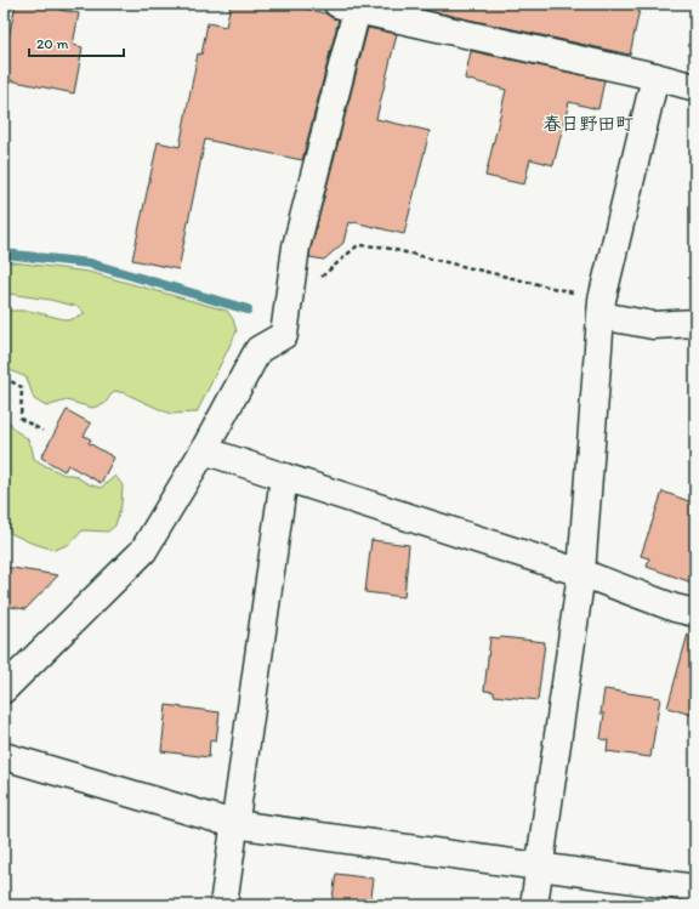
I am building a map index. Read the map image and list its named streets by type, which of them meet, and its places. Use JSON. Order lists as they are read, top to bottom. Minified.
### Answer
{"districts":["春日野田町"],"scale_bar":"20 m"}
